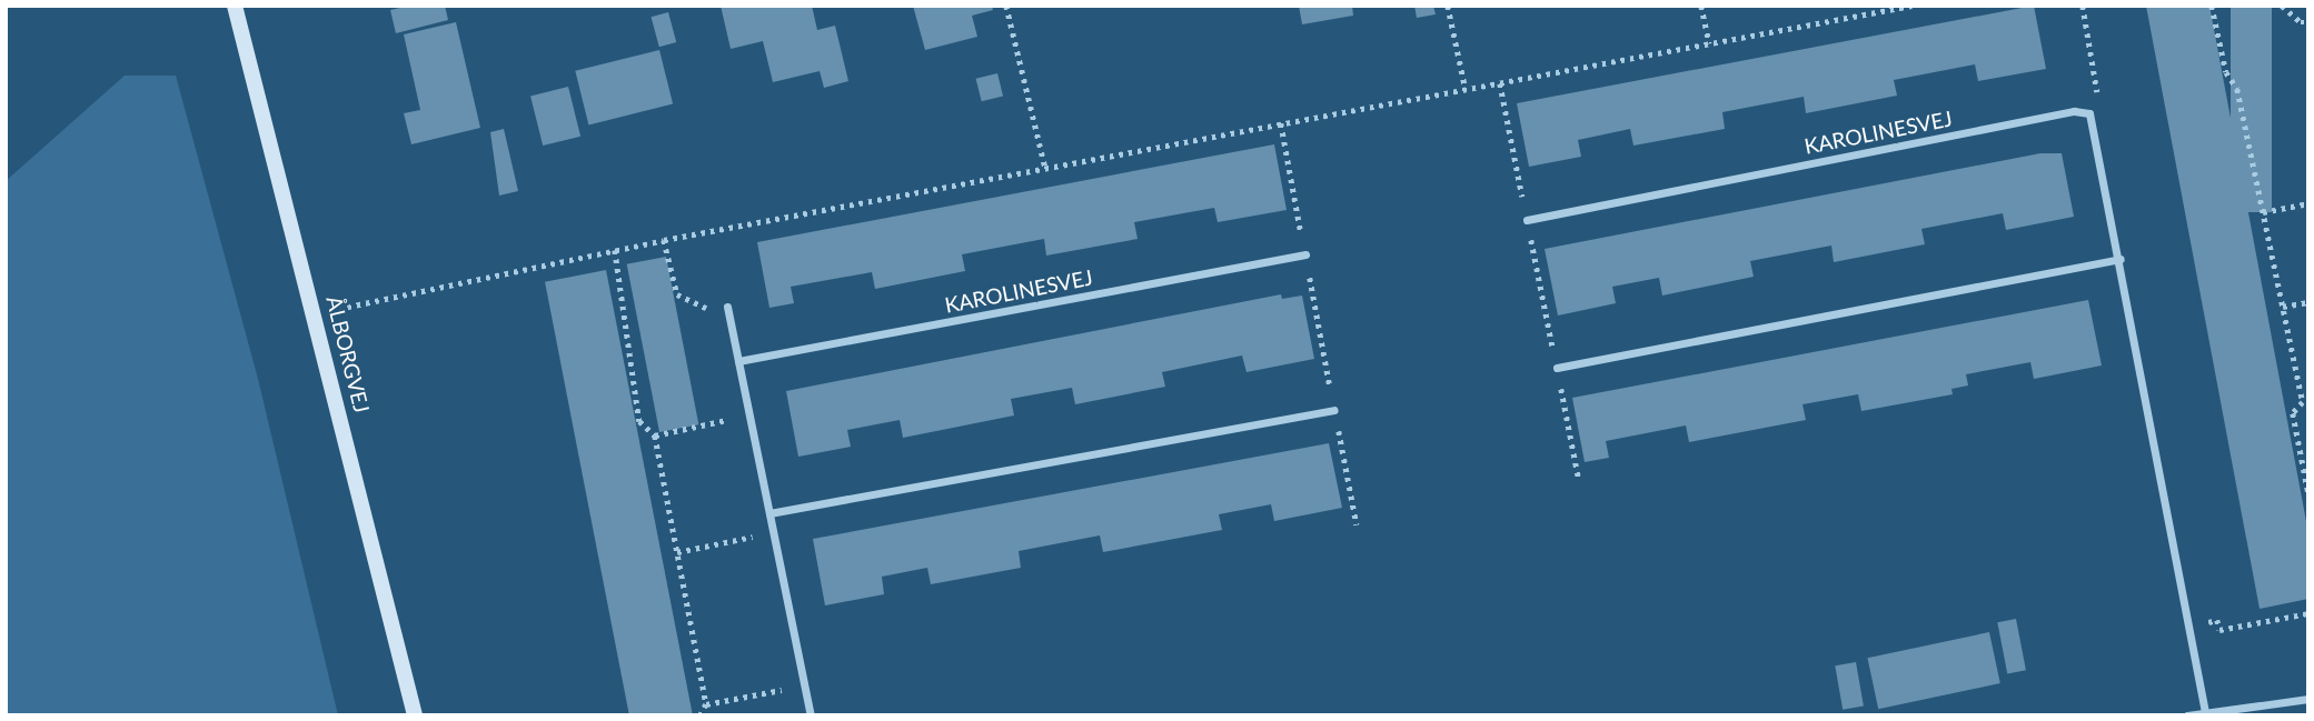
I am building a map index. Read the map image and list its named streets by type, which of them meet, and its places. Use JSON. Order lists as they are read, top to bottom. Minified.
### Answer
{"streets":{"main road":["ÅLBORGVEJ"],"street":["KAROLINESVEJ"]}}
